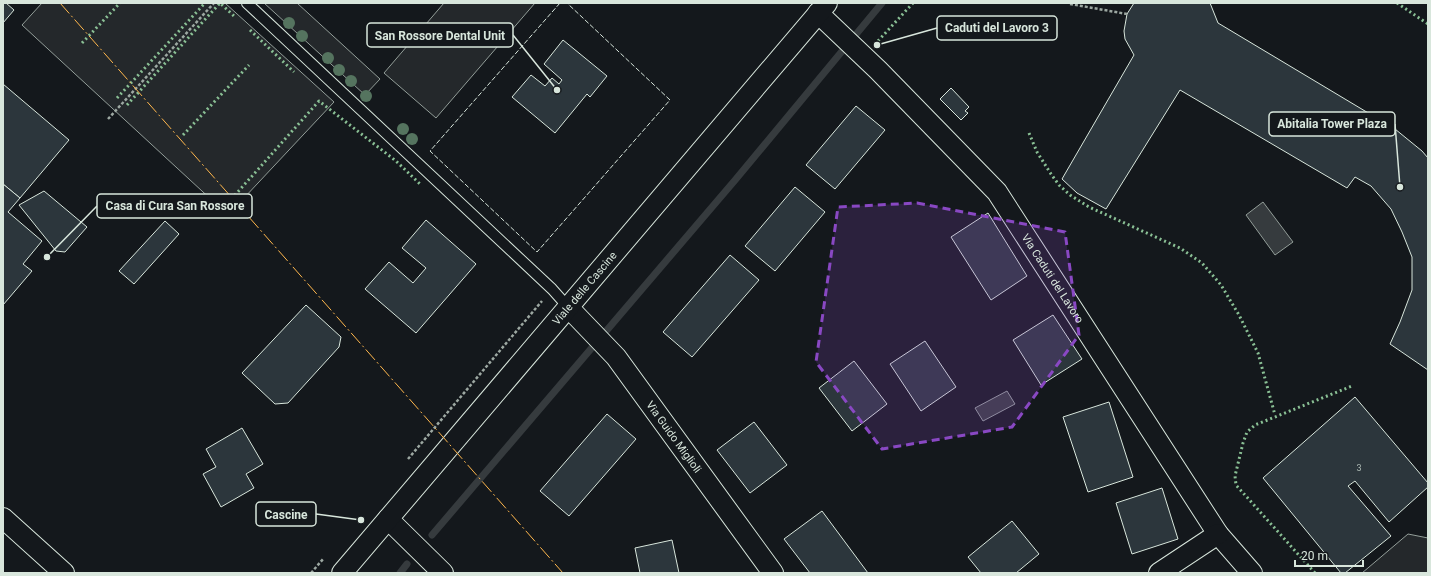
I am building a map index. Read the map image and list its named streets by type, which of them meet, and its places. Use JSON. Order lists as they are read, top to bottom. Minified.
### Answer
{"streets":{"street":["Via Caduti del Lavoro","Viale delle Cascine","Via Guido Miglioli"]},"crossings":[["Via Caduti del Lavoro","Viale delle Cascine"],["Viale delle Cascine","Via Guido Miglioli"]],"places":["Caduti del Lavoro 3","San Rossore Dental Unit","Abitalia Tower Plaza","Casa di Cura San Rossore","Cascine"],"house_numbers":["3"],"scale_bar":"20 m"}
